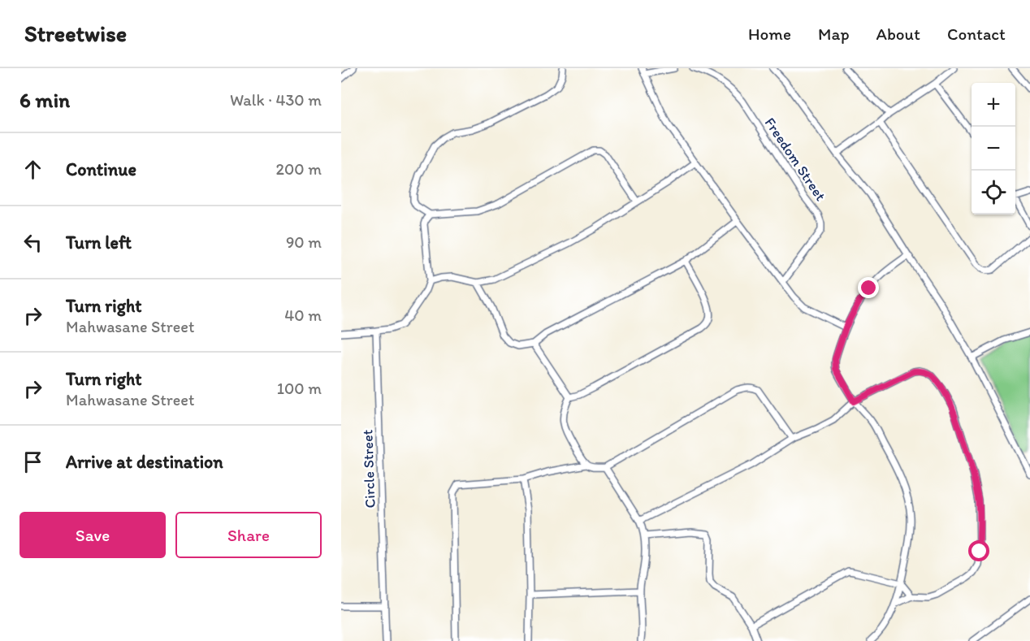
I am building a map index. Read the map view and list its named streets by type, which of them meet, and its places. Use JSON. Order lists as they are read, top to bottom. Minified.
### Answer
{"streets":{"street":["Freedom Street","Circle Street"]},"page":{"header":"Streetwise","nav":["Home","Map","About","Contact"],"heading":["6 min","Walk · 430 m"],"map_buttons":["+","−"],"list":[["Continue","200 m"],["Turn left","90 m"],["Turn right","Mahwasane Street","40 m"],["Turn right","Mahwasane Street","100 m"],"Arrive at destination"],"buttons":["Save","Share"]}}
